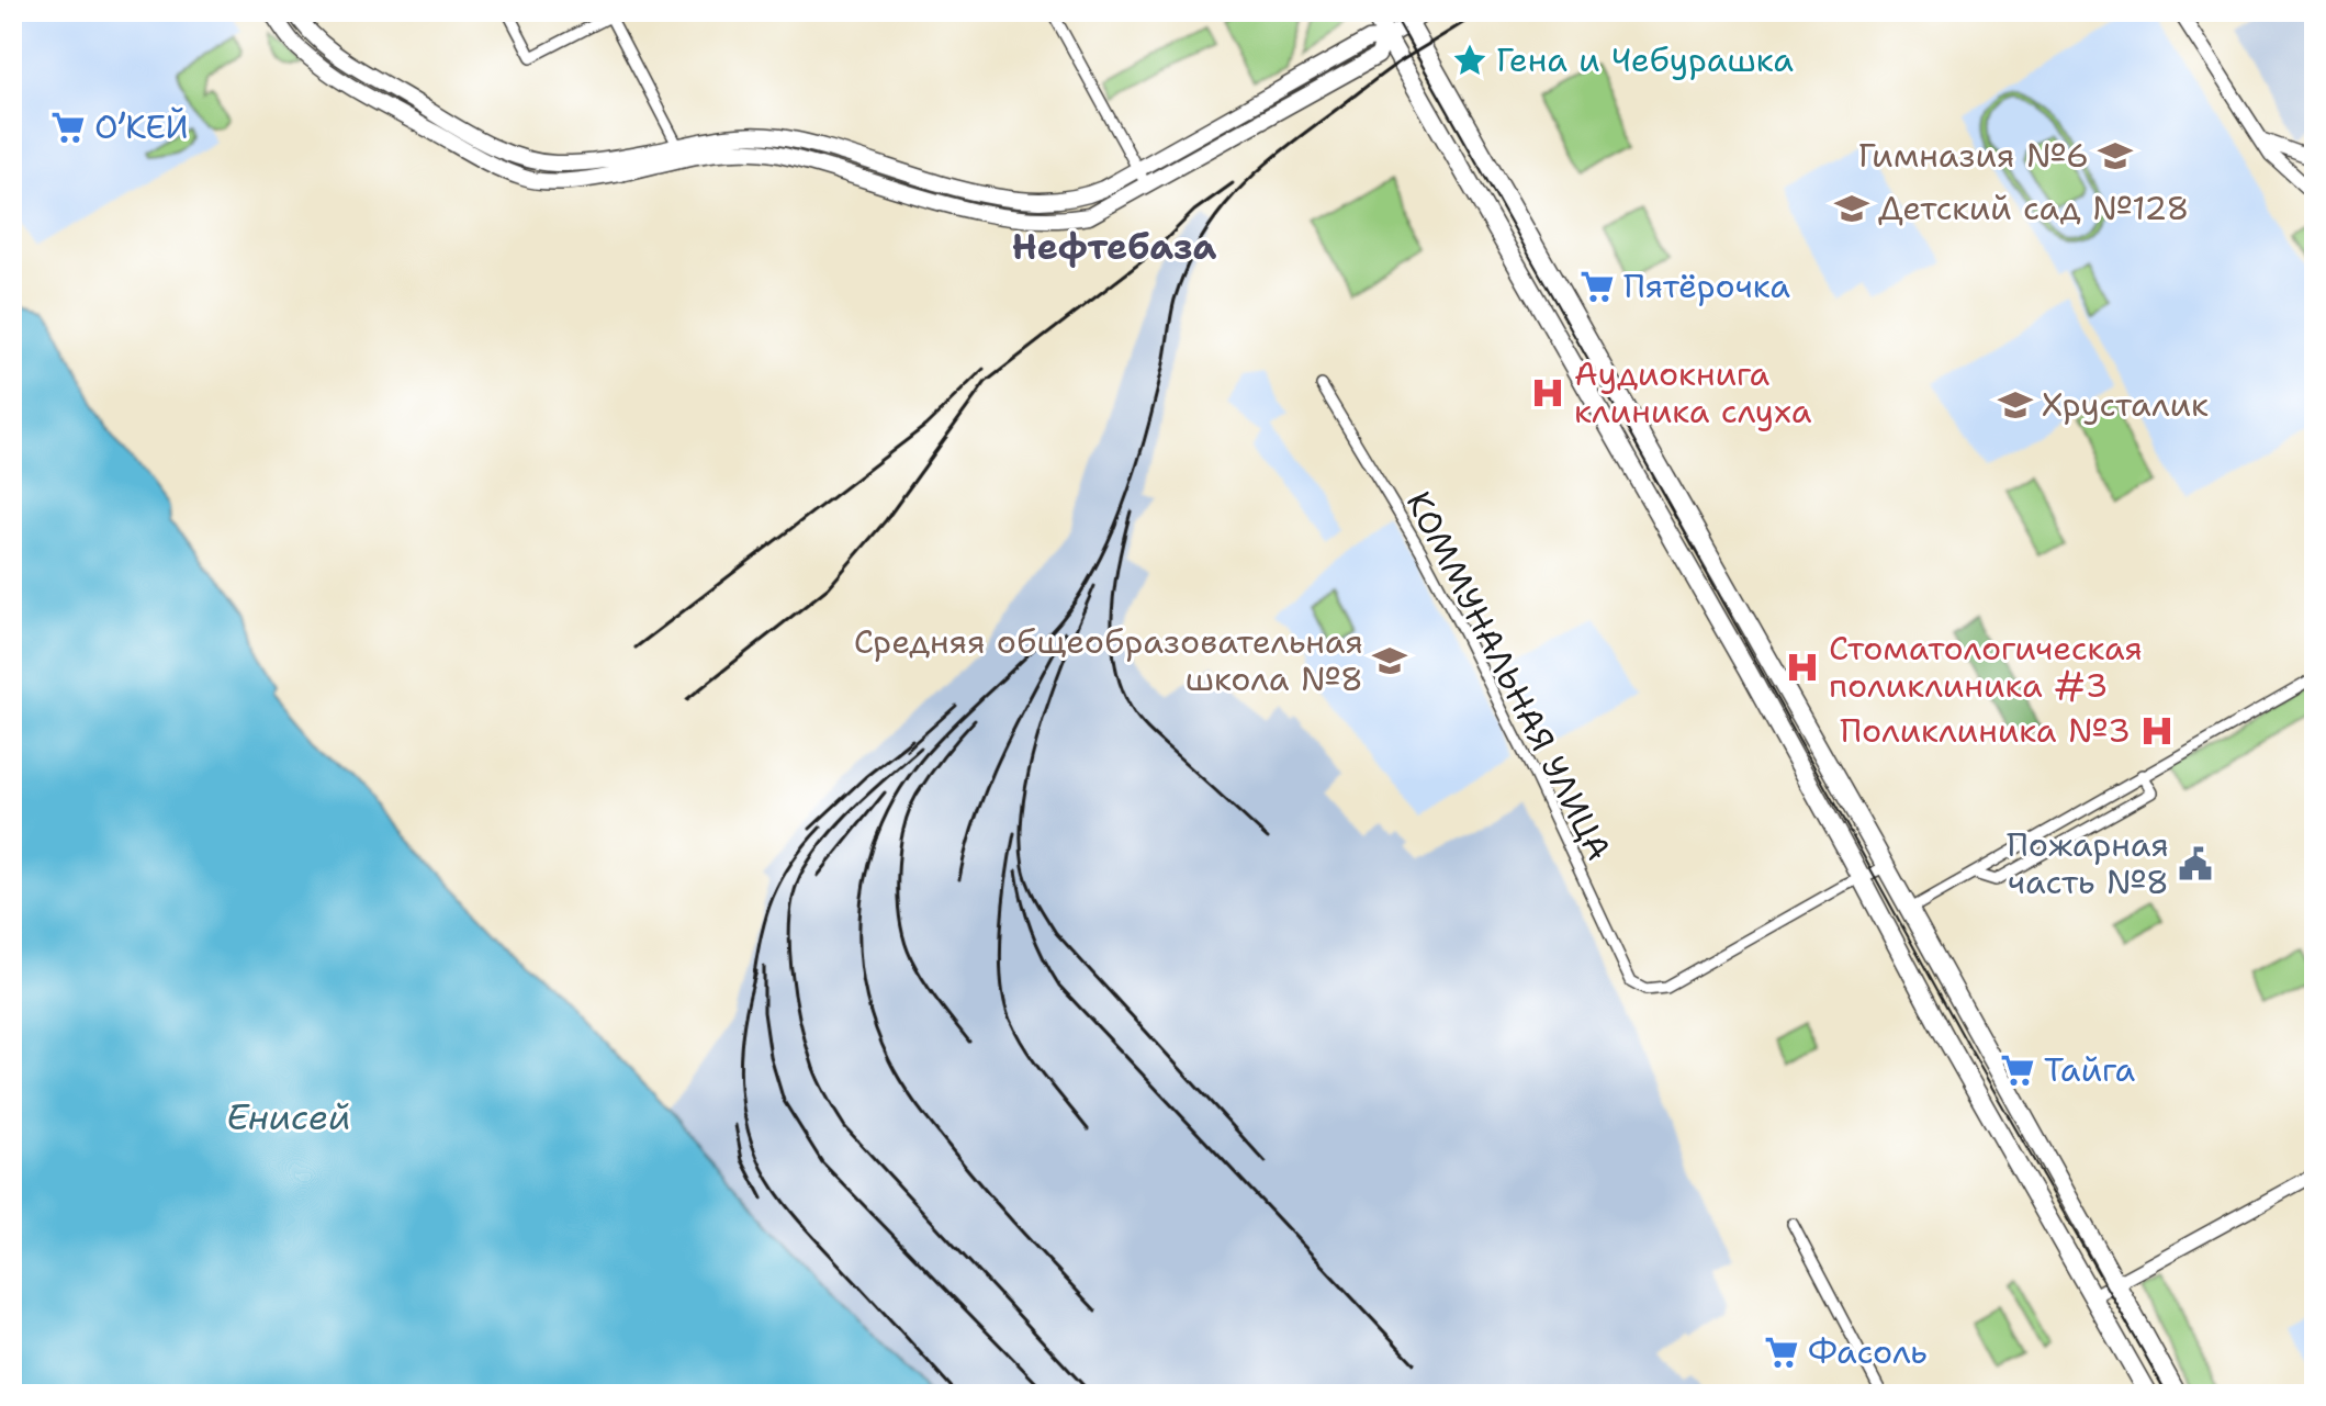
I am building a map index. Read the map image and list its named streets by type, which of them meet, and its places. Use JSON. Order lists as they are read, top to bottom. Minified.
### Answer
{"streets":{"street":["КОММУНАЛЬНАЯ УЛИЦА"]},"districts":["Нефтебаза"],"water":["Енисей"],"places":{"place":["Гена и Чебурашка"],"supermarket":["О’КЕЙ","Пятёрочка","Тайга","Фасоль"],"school or university":["Гимназия №6","Детский сад №128","Хрусталик","Средняя общеобразовательная школа №8"],"hospital":["Аудиокнига клиника слуха","Стоматологическая поликлиника #3","Поликлиника №3"],"public building":["Пожарная часть №8"]}}
